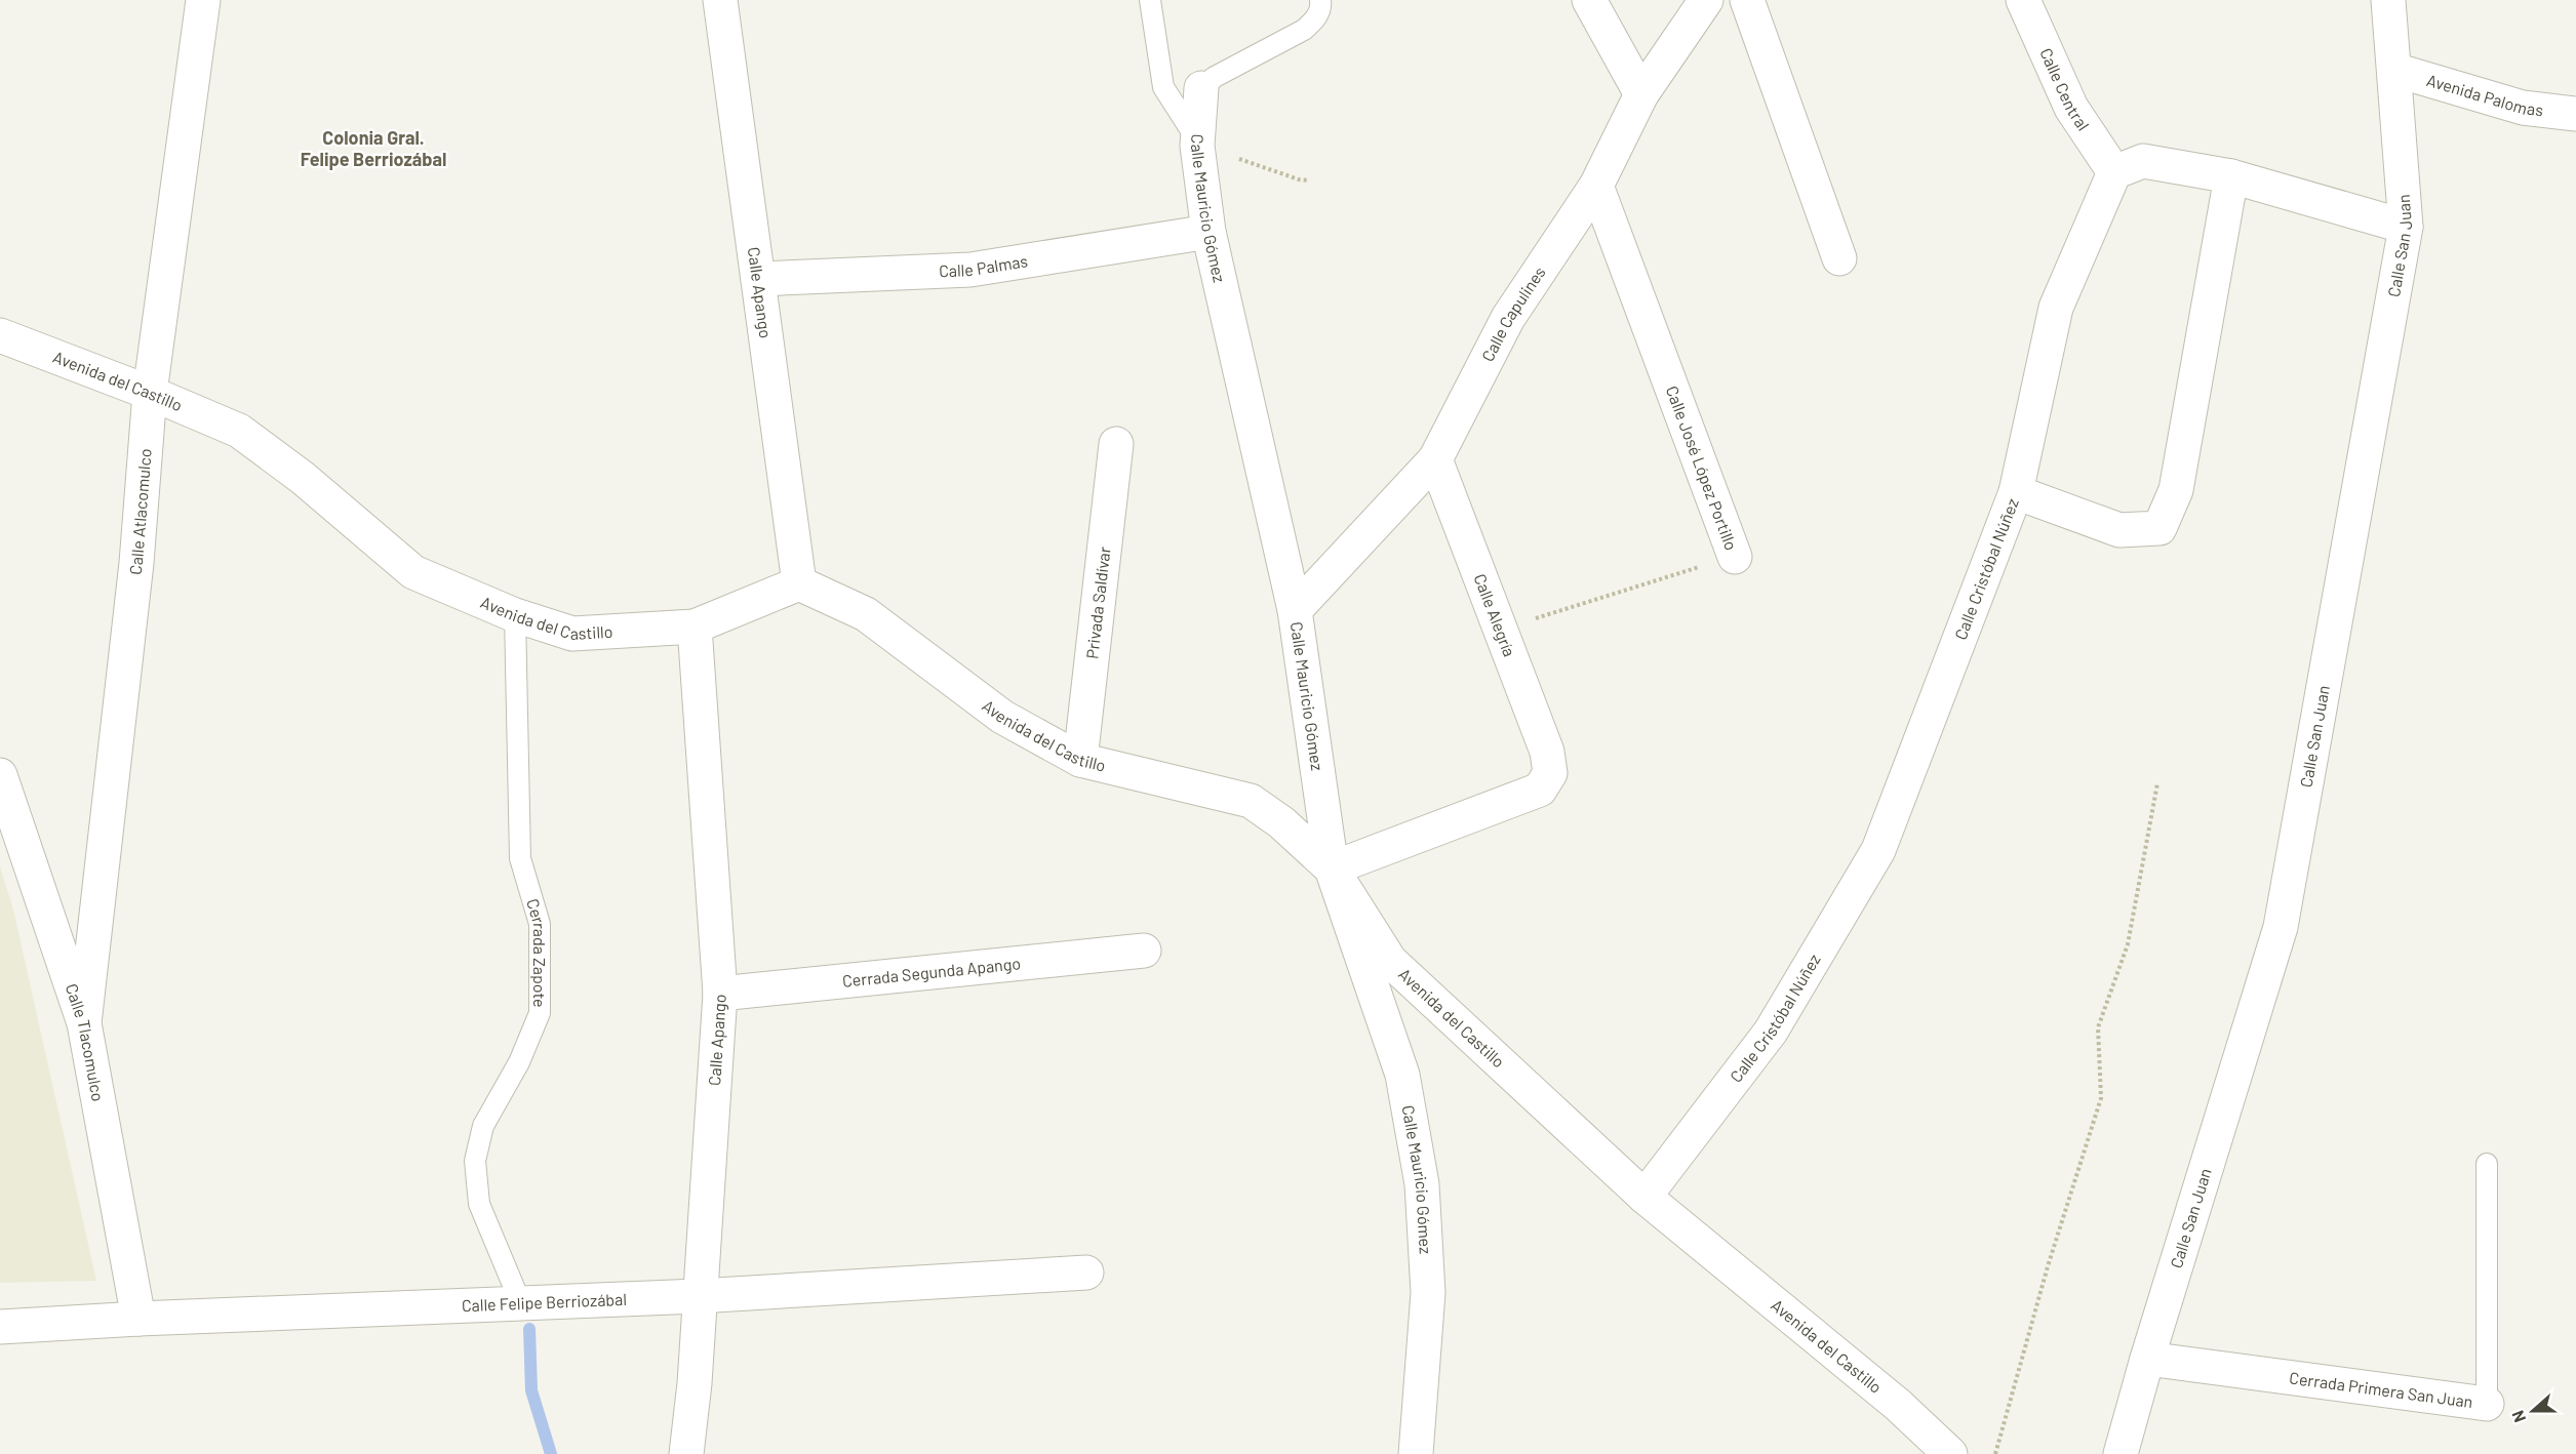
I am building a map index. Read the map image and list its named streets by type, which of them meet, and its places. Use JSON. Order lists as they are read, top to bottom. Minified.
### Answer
{"streets":{"street":["Calle Central","Avenida Palomas","Calle Mauricio Gómez","Calle San Juan","Calle Palmas","Calle Apango","Calle Capulines","Avenida del Castillo","Calle José López Portillo","Calle Atlacomulco","Calle Cristóbal Núñez","Privada Saldívar","Calle Alegría","Cerrada Segunda Apango","Calle Tlacomulco","Calle Felipe Berriozábal","Cerrada Primera San Juan"],"lane":["Cerrada Zapote"]},"crossings":[["Calle Central","Calle Cristóbal Núñez"],["Avenida Palomas","Calle San Juan"],["Calle Mauricio Gómez","Calle Palmas"],["Calle Mauricio Gómez","Calle Capulines"],["Calle Mauricio Gómez","Avenida del Castillo"],["Calle Mauricio Gómez","Calle Alegría"],["Calle San Juan","Cerrada Primera San Juan"],["Calle Palmas","Calle Apango"],["Calle Apango","Avenida del Castillo"],["Calle Apango","Cerrada Segunda Apango"],["Calle Apango","Calle Felipe Berriozábal"],["Calle Capulines","Calle José López Portillo"],["Calle Capulines","Calle Alegría"],["Avenida del Castillo","Calle Atlacomulco"],["Avenida del Castillo","Calle Cristóbal Núñez"],["Avenida del Castillo","Privada Saldívar"],["Avenida del Castillo","Calle Alegría"],["Avenida del Castillo","Cerrada Zapote"],["Calle José López Portillo","Calle Alegría"],["Calle Atlacomulco","Calle Tlacomulco"],["Cerrada Zapote","Calle Felipe Berriozábal"],["Calle Tlacomulco","Calle Felipe Berriozábal"]],"districts":["Colonia Gral. Felipe Berriozábal"],"north":"left"}
